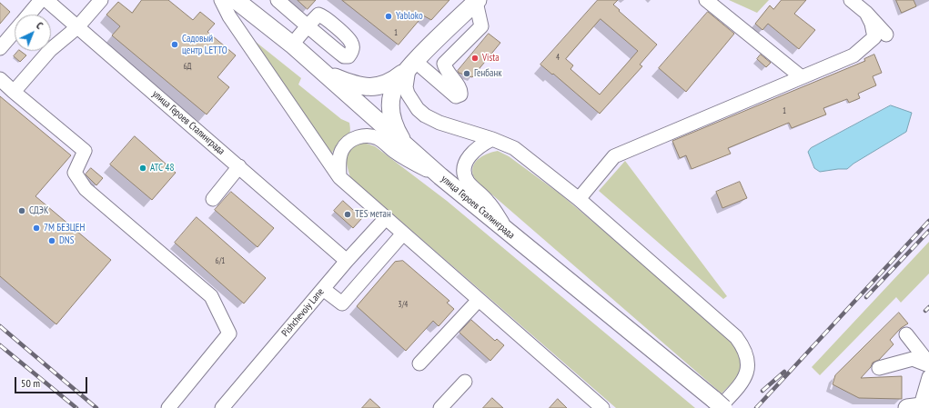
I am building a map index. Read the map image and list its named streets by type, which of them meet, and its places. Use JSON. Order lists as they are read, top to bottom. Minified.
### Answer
{"streets":{"main road":["улица Героев Сталинграда"],"street":["Pishchevoiy Lane"]},"crossings":[["улица Героев Сталинграда","Pishchevoiy Lane"]],"places":["Yabloko","Садовый центр LETTO","Vista","Генбанк","АТС 48","СДЭК","TES метан","7М БЕЗЦЕН","DNS"],"house_numbers":["1","4","6Д","1","6/1","3/4"],"scale_bar":"50 m","north":"top right"}
